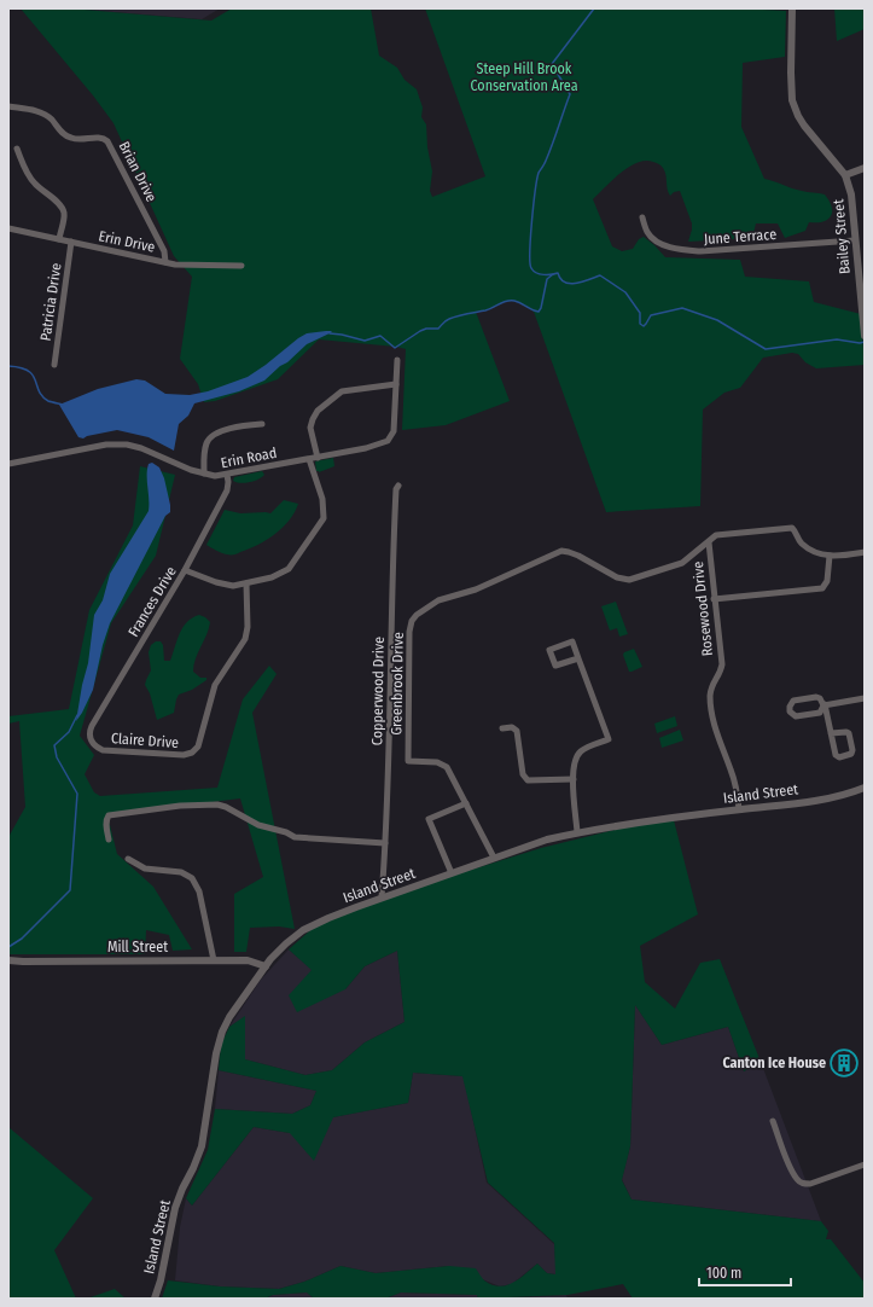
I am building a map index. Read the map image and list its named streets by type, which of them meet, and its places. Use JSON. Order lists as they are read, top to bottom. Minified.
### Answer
{"streets":{"street":["Brian Drive","June Terrace","Bailey Street","Erin Drive","Patricia Drive","Erin Road","Frances Drive","Rosewood Drive","Greenbrook Drive","Copperwood Drive","Claire Drive","Island Street","Mill Street"]},"crossings":[["Brian Drive","Erin Drive"],["June Terrace","Bailey Street"],["Erin Drive","Patricia Drive"],["Erin Road","Frances Drive"],["Frances Drive","Claire Drive"],["Rosewood Drive","Greenbrook Drive"],["Rosewood Drive","Island Street"],["Greenbrook Drive","Island Street"],["Copperwood Drive","Island Street"],["Island Street","Mill Street"]],"parks":["Steep Hill Brook Conservation Area"],"places":{"building":["Canton Ice House"]},"scale_bar":"100 m"}
